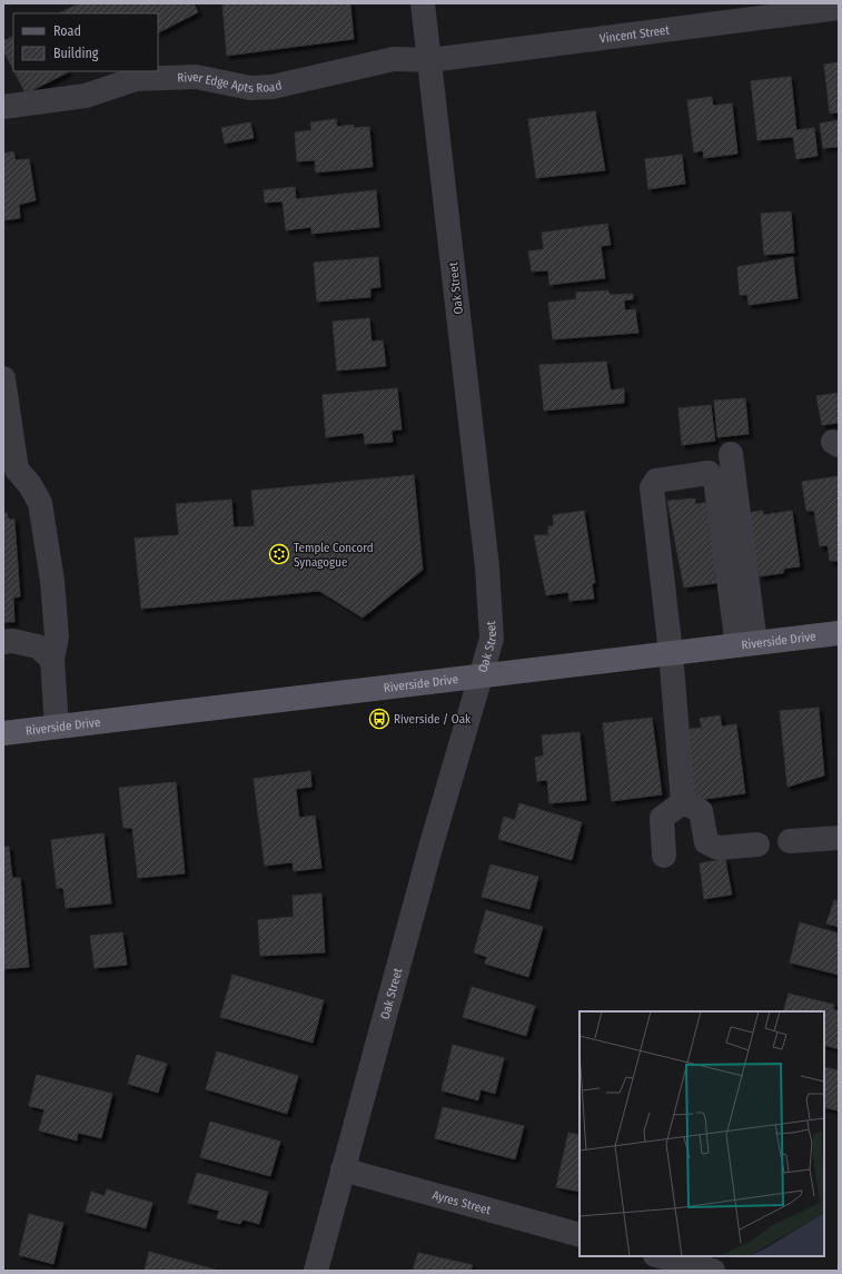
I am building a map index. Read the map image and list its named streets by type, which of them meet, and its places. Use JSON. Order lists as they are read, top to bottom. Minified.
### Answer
{"streets":{"main road":["Riverside Drive"],"street":["Vincent Street","River Edge Apts Road","Oak Street","Ayres Street"]},"crossings":[["Vincent Street","River Edge Apts Road"],["Vincent Street","Oak Street"],["River Edge Apts Road","Oak Street"],["Oak Street","Riverside Drive"],["Oak Street","Ayres Street"]],"places":{"synagogue":["Temple Concord Synagogue"],"bus stop":["Riverside / Oak"]},"legend":["Road","Building"]}
